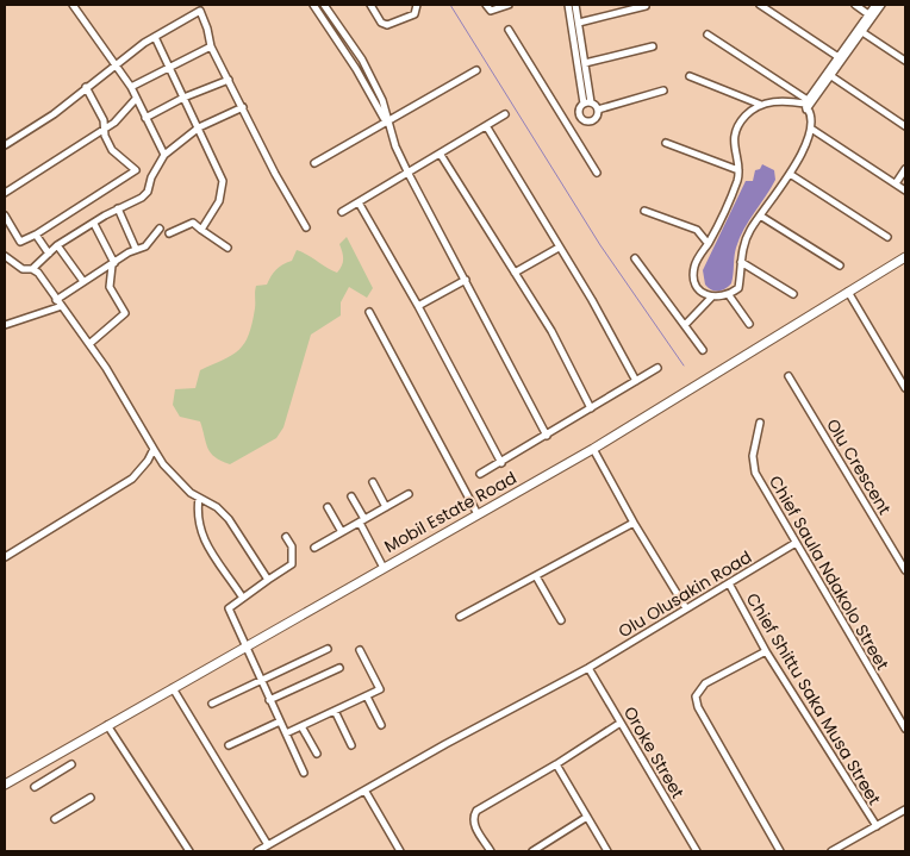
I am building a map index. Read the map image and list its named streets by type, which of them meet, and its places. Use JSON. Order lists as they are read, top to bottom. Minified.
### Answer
{"streets":{"main road":["Mobil Estate Road"],"street":["Olu Crescent","Chief Saula Ndakolo Street","Olu Olusakin Road","Chief Shittu Saka Musa Street","Oroke Street"]},"crossings":[["Chief Saula Ndakolo Street","Olu Olusakin Road"],["Olu Olusakin Road","Chief Shittu Saka Musa Street"],["Olu Olusakin Road","Oroke Street"]]}
